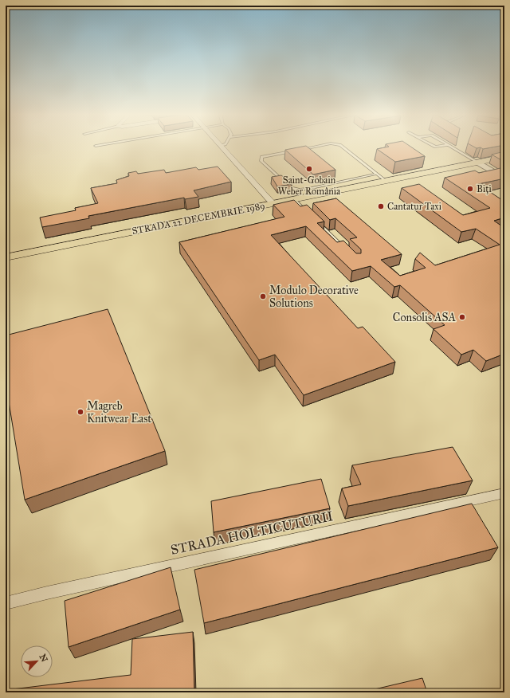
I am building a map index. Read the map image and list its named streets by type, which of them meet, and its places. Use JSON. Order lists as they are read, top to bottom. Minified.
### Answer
{"streets":{"main road":["STRADA 22 DECEMBRIE 1989"],"street":["STRADA HOLTICUTURII"]},"places":["Saint-Gobain Weber România","Biți","Cantatur Taxi","Modulo Decorative Solutions","Consolis ASA","Magreb Knitwear East"],"north":"top right"}
